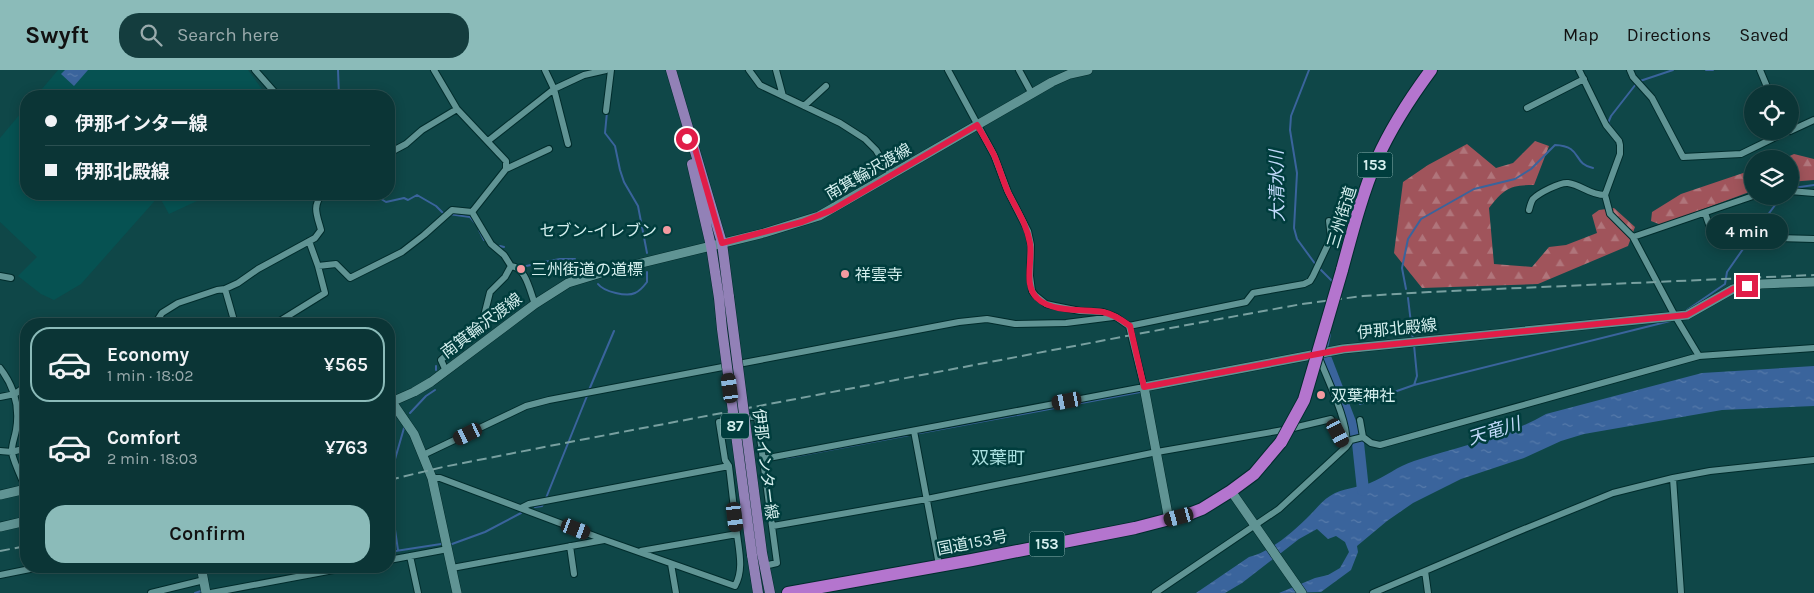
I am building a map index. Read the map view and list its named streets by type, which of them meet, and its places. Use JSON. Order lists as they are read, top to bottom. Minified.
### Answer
{"streets":{"highway":["153","三州街道","国道153号"],"main road":["南箕輪沢渡線","伊那北殿線","87","伊那インター線"]},"crossings":[["南箕輪沢渡線","伊那インター線"],["三州街道","国道153号"]],"districts":["双葉町"],"water":["大清水川","天竜川"],"places":["セブン-イレブン","三州街道の道標","祥雲寺","双葉神社"],"page":{"header":"Swyft","search":"Search here","nav":["Map","Directions","Saved"],"banner":["伊那インター線","伊那北殿線"],"bubble":"4 min","list":[{"name":"Economy","note":"1 min · 18:02","value":"¥565"},{"name":"Comfort","note":"2 min · 18:03","value":"¥763"}],"buttons":"Confirm"}}
